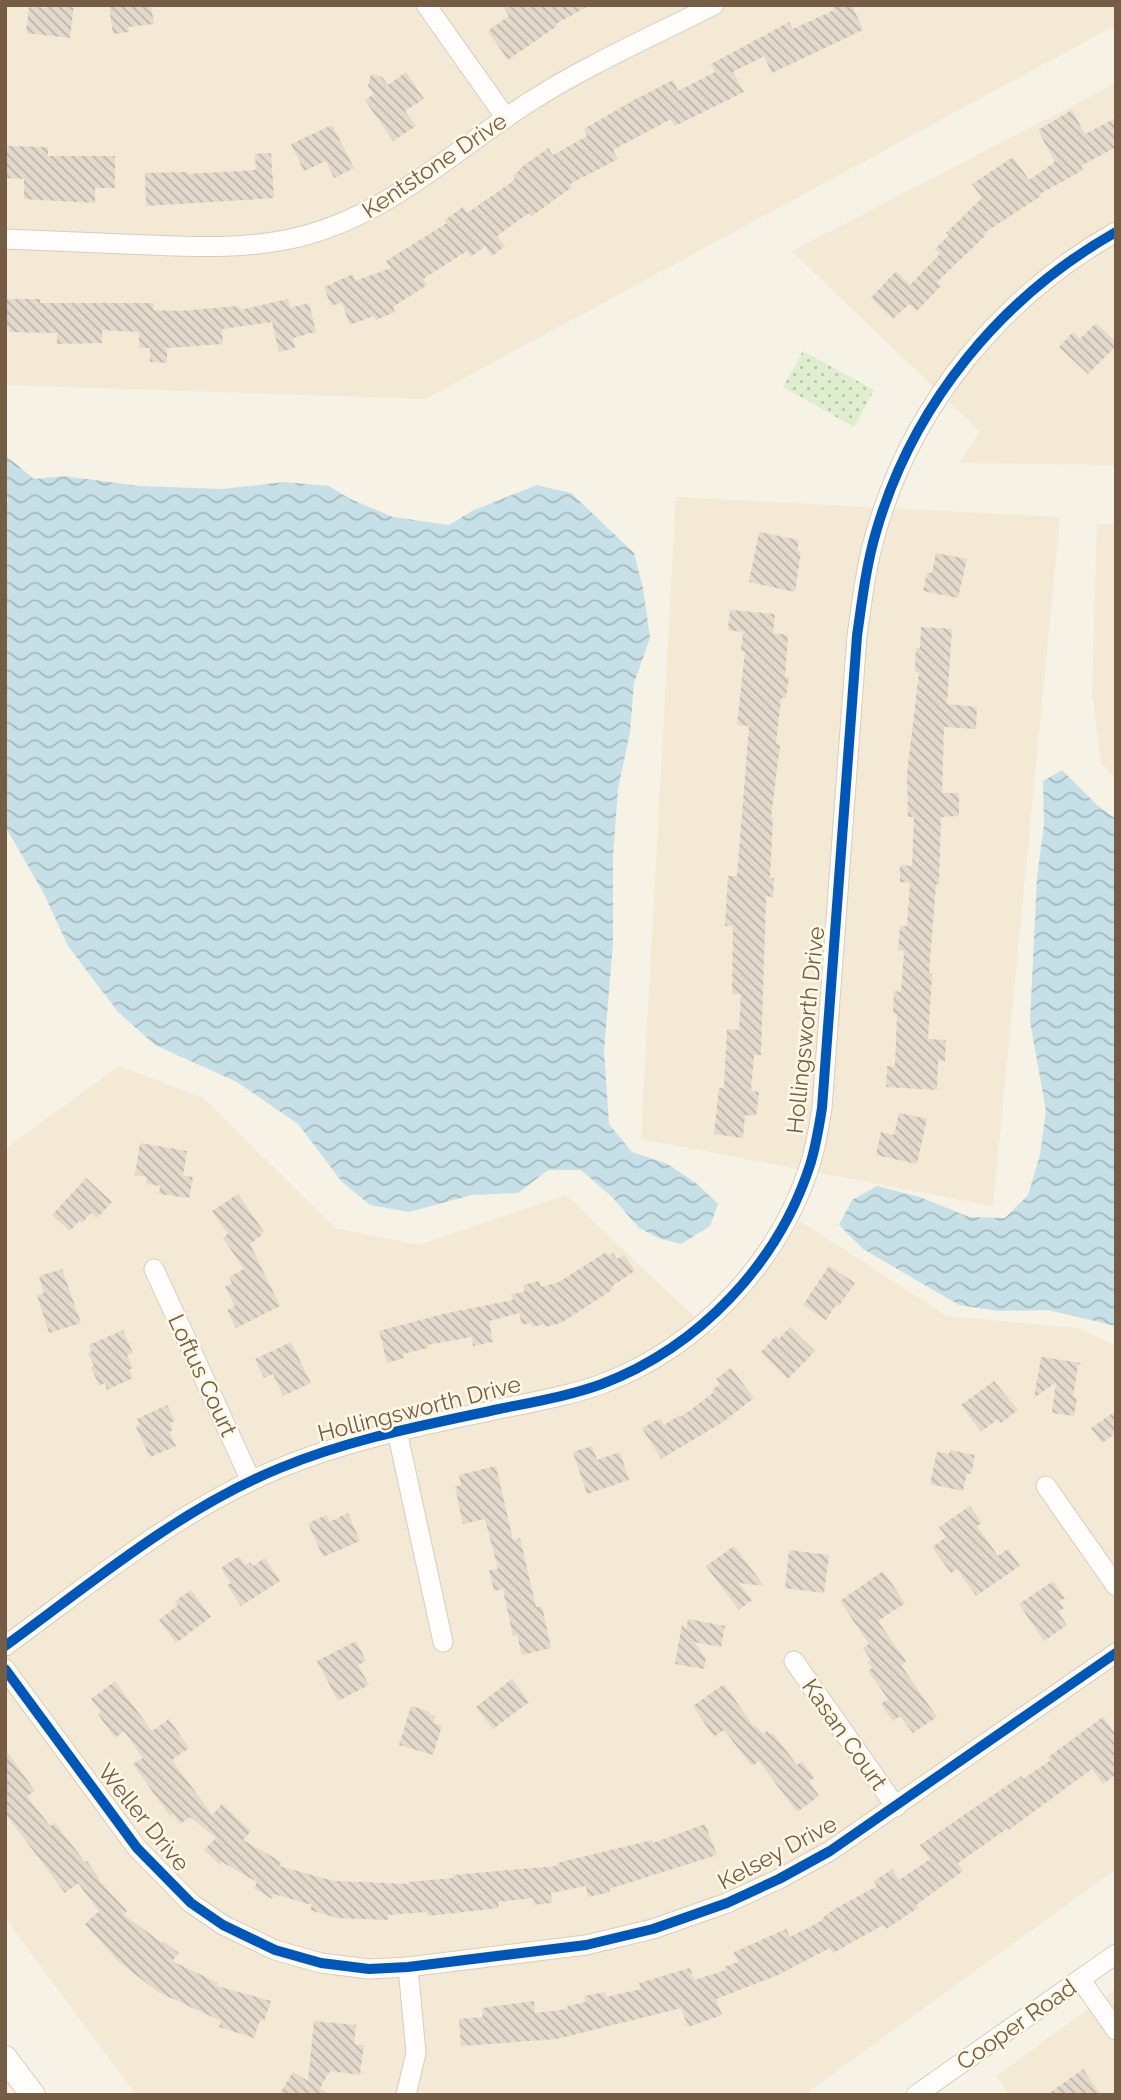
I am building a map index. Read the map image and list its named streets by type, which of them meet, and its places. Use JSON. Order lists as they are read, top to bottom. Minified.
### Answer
{"streets":{"street":["Kentstone Drive","Hollingsworth Drive","Loftus Court","Kasan Court","Weller Drive","Kelsey Drive","Cooper Road"]},"crossings":[["Hollingsworth Drive","Loftus Court"],["Kasan Court","Kelsey Drive"],["Weller Drive","Kelsey Drive"]]}
